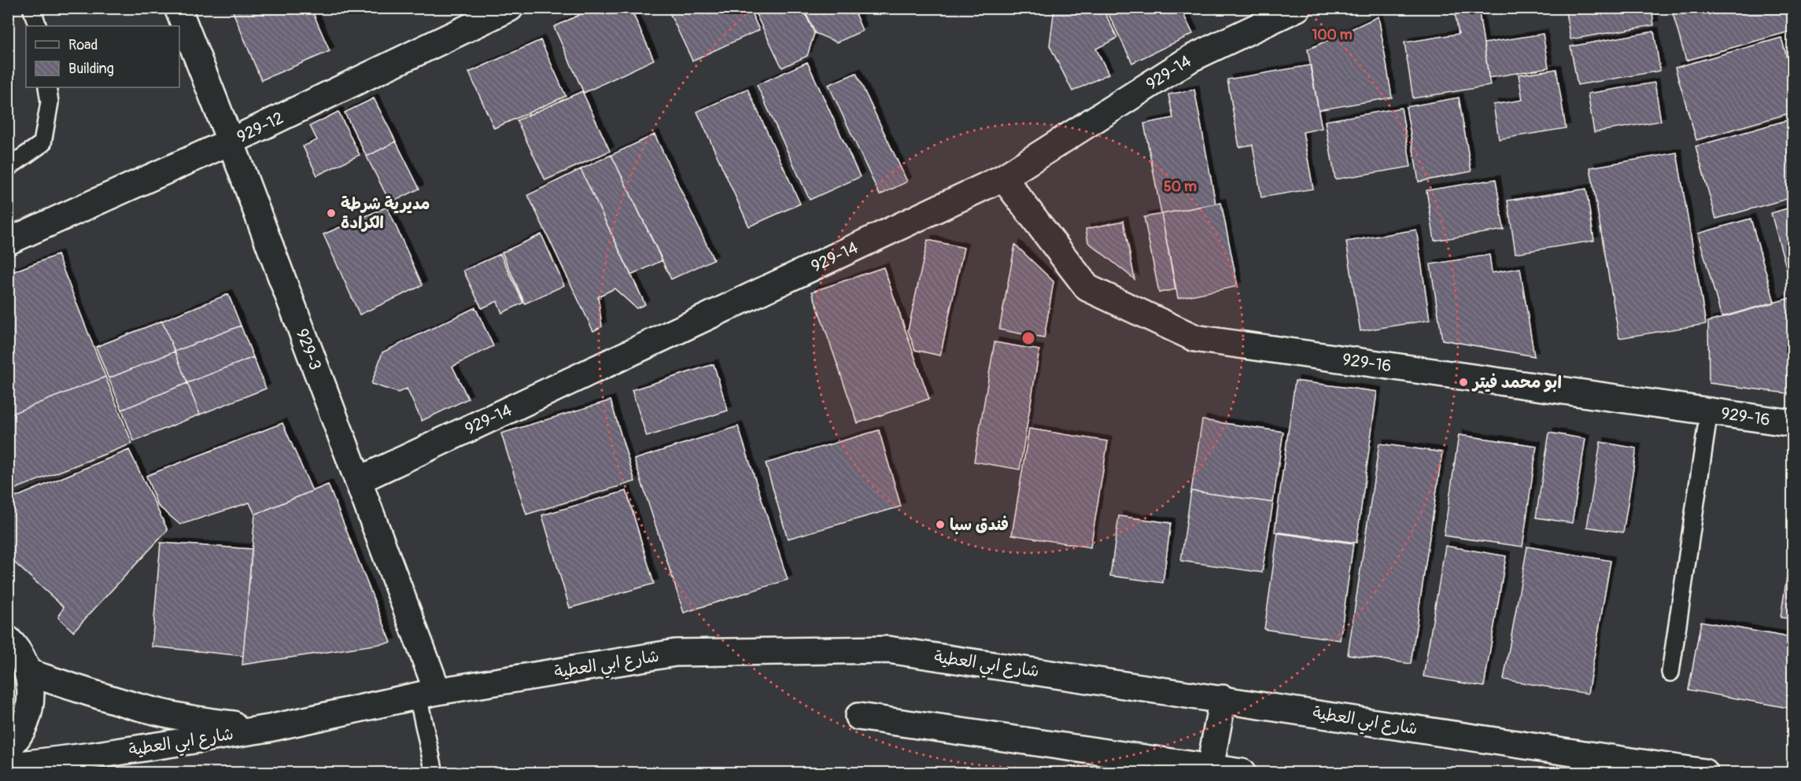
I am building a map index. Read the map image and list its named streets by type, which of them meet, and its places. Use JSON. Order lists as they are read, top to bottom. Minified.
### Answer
{"streets":{"street":["929-14","929-12","929-3","929-16","شارع ابي العطية"]},"crossings":[["929-14","929-3"],["929-14","929-16"],["929-12","929-3"],["929-3","شارع ابي العطية"]],"places":["مديرية شرطة الكرادة","ابو محمد فيتر","فندق سبا"],"legend":["Road","Building"],"rings":["100 m","50 m"]}
